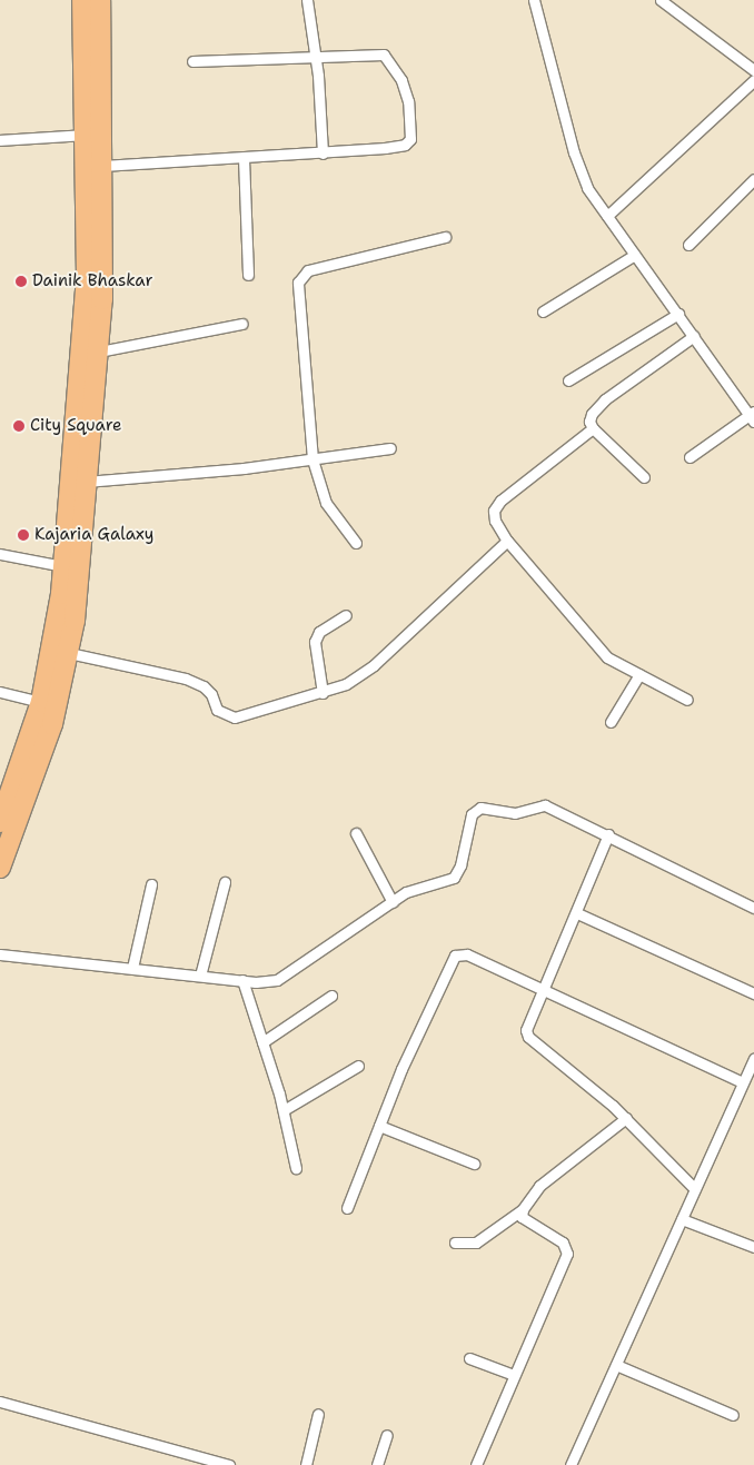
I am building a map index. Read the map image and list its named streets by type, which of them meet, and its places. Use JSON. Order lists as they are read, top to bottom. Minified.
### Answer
{"places":["Dainik Bhaskar","City Square","Kajaria Galaxy"]}
